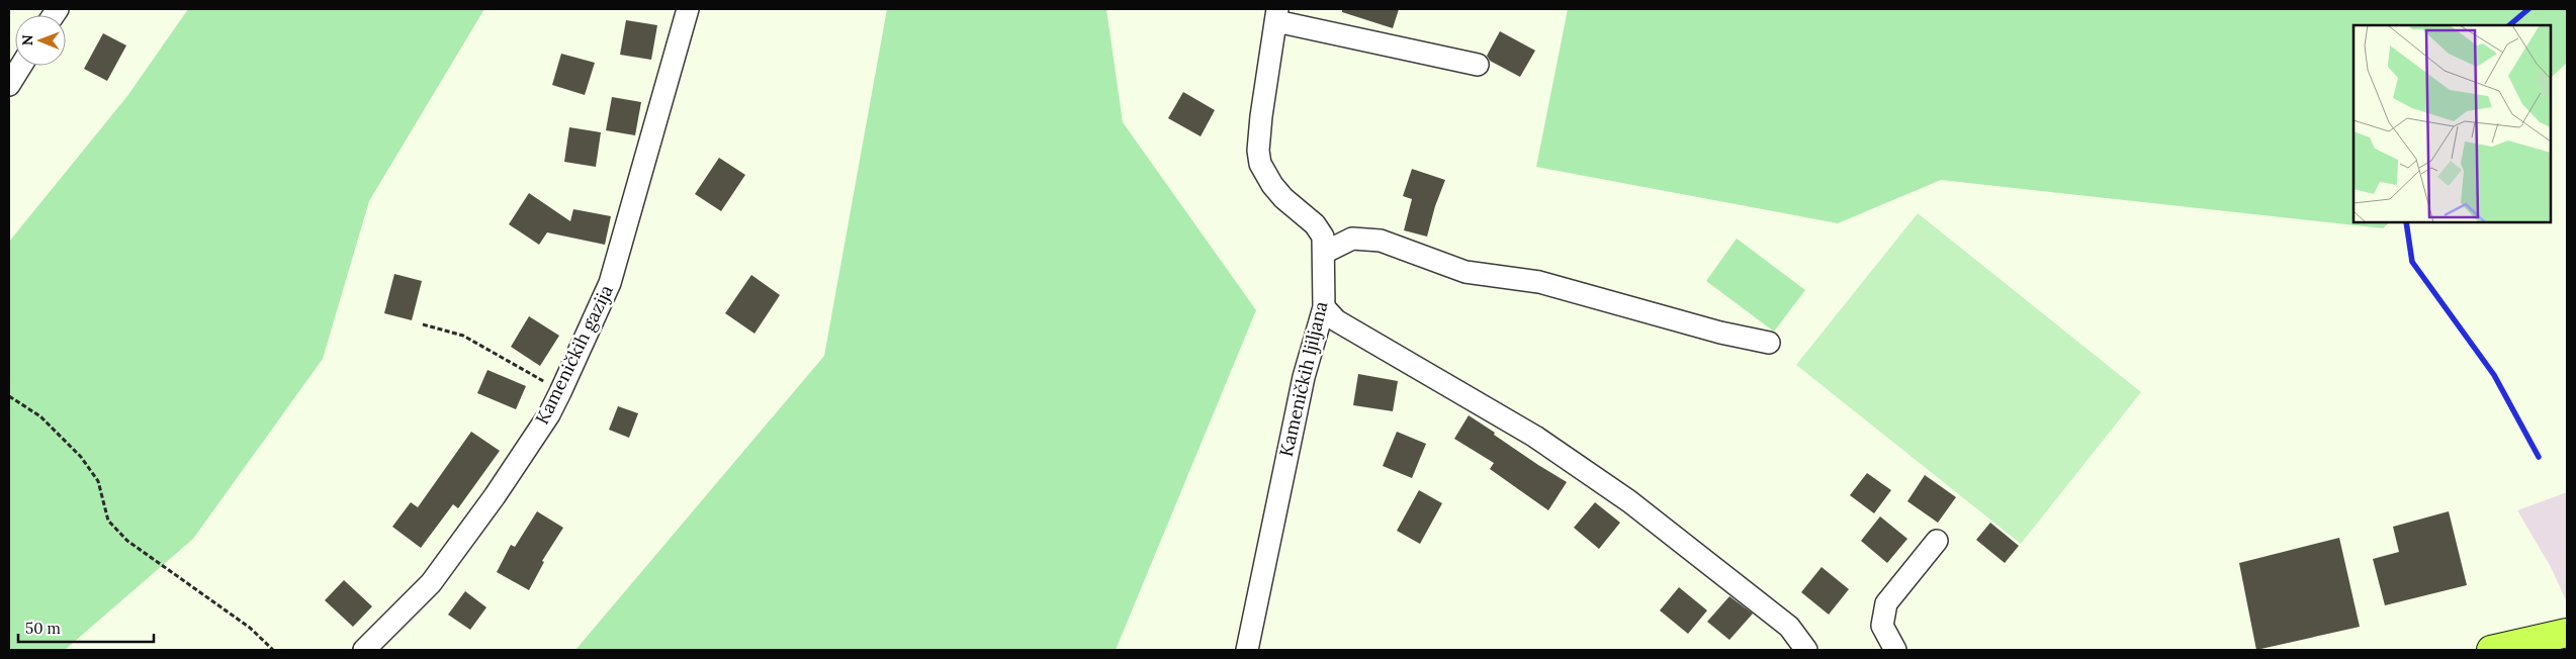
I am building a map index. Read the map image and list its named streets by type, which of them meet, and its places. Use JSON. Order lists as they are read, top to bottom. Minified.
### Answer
{"streets":{"street":["Kameničkih gazija","Kameničkih ljiljana"]},"scale_bar":"50 m","north":"left"}
